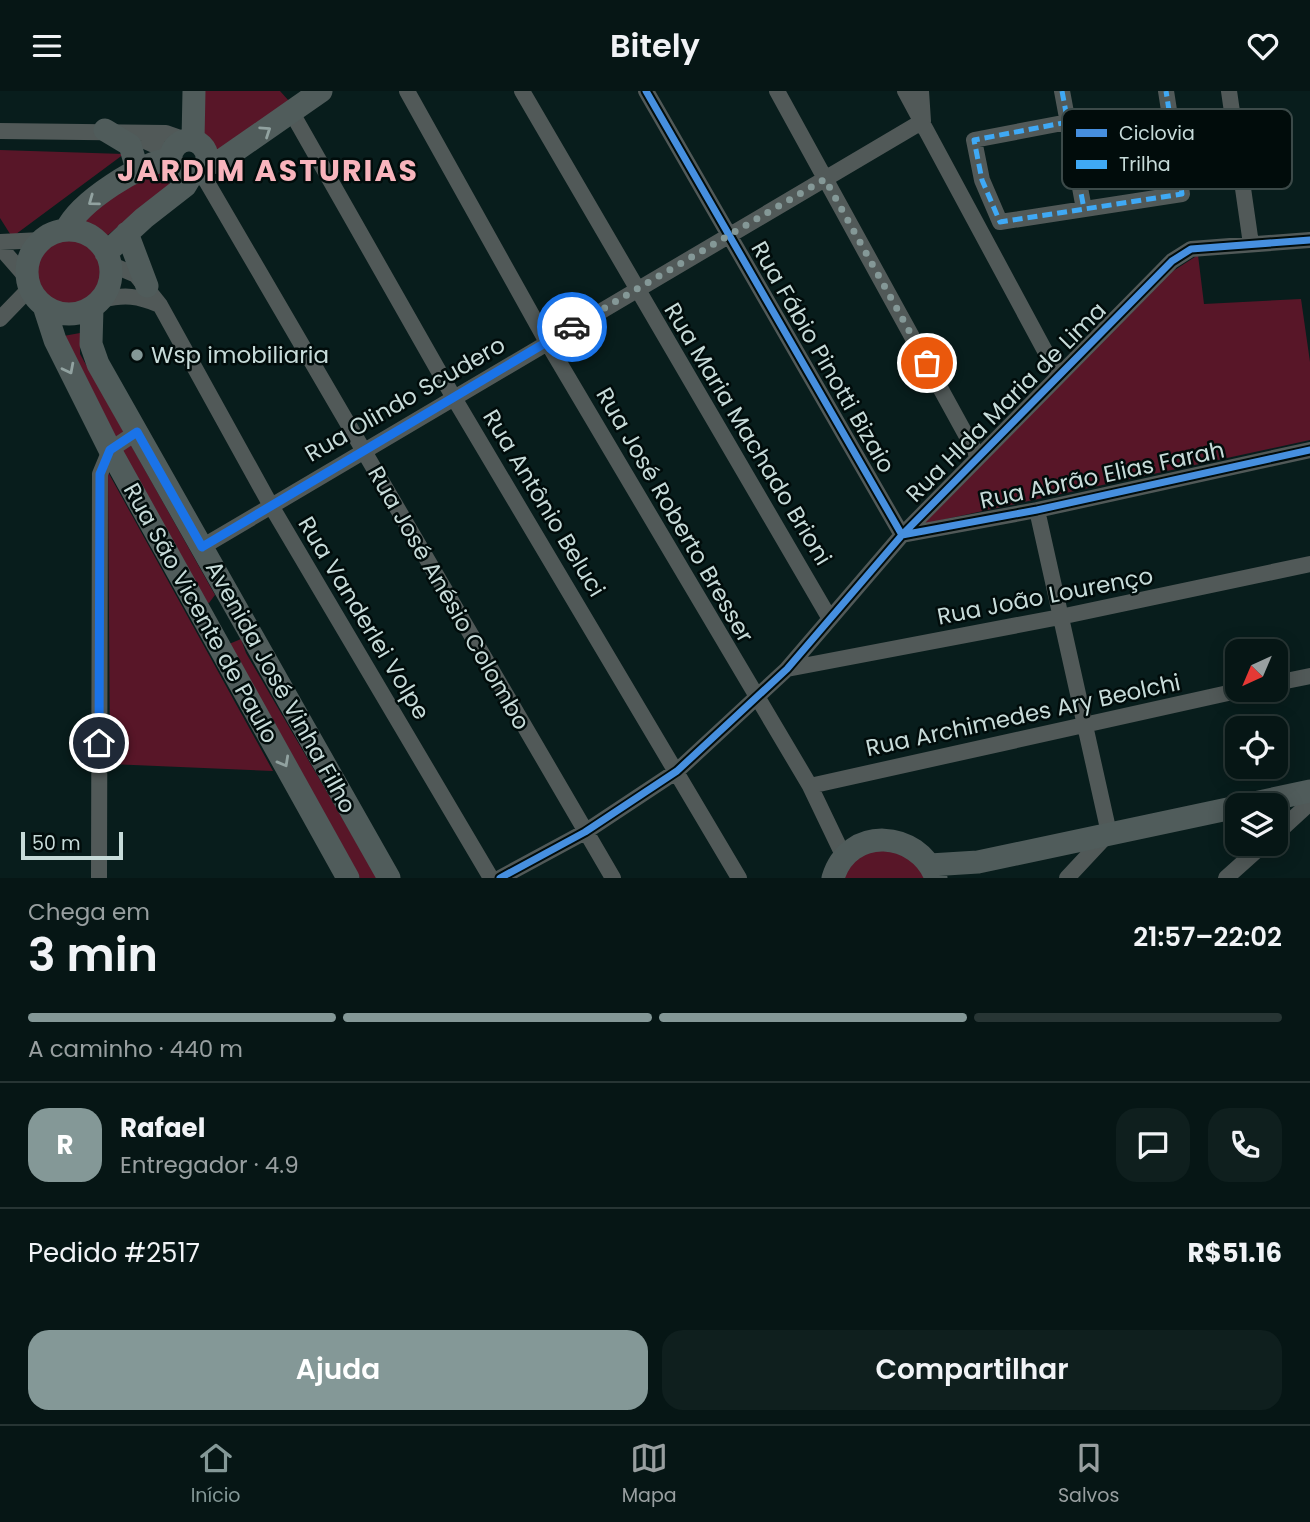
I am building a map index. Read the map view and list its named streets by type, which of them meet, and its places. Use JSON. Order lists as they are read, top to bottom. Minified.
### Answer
{"streets":{"street":["Rua Fábio Pinotti Bizaio","Rua Olindo Scudero","Rua Hlda Maria de Lima","Rua Maria Machado Brioni","Rua Abrão Elias Farah","Rua Antônio Beluci","Rua José Roberto Bresser","Rua João Lourenço","Rua José Anésio Colombo","Rua São Vicente de Paulo","Rua Vanderlei Volpe","Avenida José Vinha Filho","Rua Archimedes Ary Beolchi"]},"crossings":[["Rua Fábio Pinotti Bizaio","Rua Olindo Scudero"],["Rua Fábio Pinotti Bizaio","Rua Hlda Maria de Lima"],["Rua Fábio Pinotti Bizaio","Rua Abrão Elias Farah"],["Rua Olindo Scudero","Rua Maria Machado Brioni"],["Rua Olindo Scudero","Rua Antônio Beluci"],["Rua Olindo Scudero","Rua José Roberto Bresser"],["Rua Olindo Scudero","Rua José Anésio Colombo"],["Rua Olindo Scudero","Rua Vanderlei Volpe"],["Rua Olindo Scudero","Avenida José Vinha Filho"],["Rua Hlda Maria de Lima","Rua Maria Machado Brioni"],["Rua Hlda Maria de Lima","Rua Abrão Elias Farah"],["Rua Hlda Maria de Lima","Rua Antônio Beluci"],["Rua Hlda Maria de Lima","Rua José Roberto Bresser"],["Rua Hlda Maria de Lima","Rua João Lourenço"],["Rua Hlda Maria de Lima","Rua José Anésio Colombo"],["Rua José Roberto Bresser","Rua Archimedes Ary Beolchi"],["Rua São Vicente de Paulo","Rua Vanderlei Volpe"],["Rua São Vicente de Paulo","Avenida José Vinha Filho"],["Rua Vanderlei Volpe","Avenida José Vinha Filho"]],"one_way":["Rua São Vicente de Paulo"],"districts":["JARDIM ASTURIAS"],"places":["Wsp imobiliaria"],"legend":["Ciclovia","Trilha"],"scale_bar":"50 m","north":"bottom left","page":{"header":"Bitely","scale":"50 m","heading":["3 min","Chega em","21:57–22:02"],"panel":["Rafael","Entregador · 4.9","Pedido #2517","R$51.16"],"bar":"A caminho · 440 m","round":"R","buttons":["Ajuda","Compartilhar"],"tabs":["Início","Mapa","Salvos"]}}
